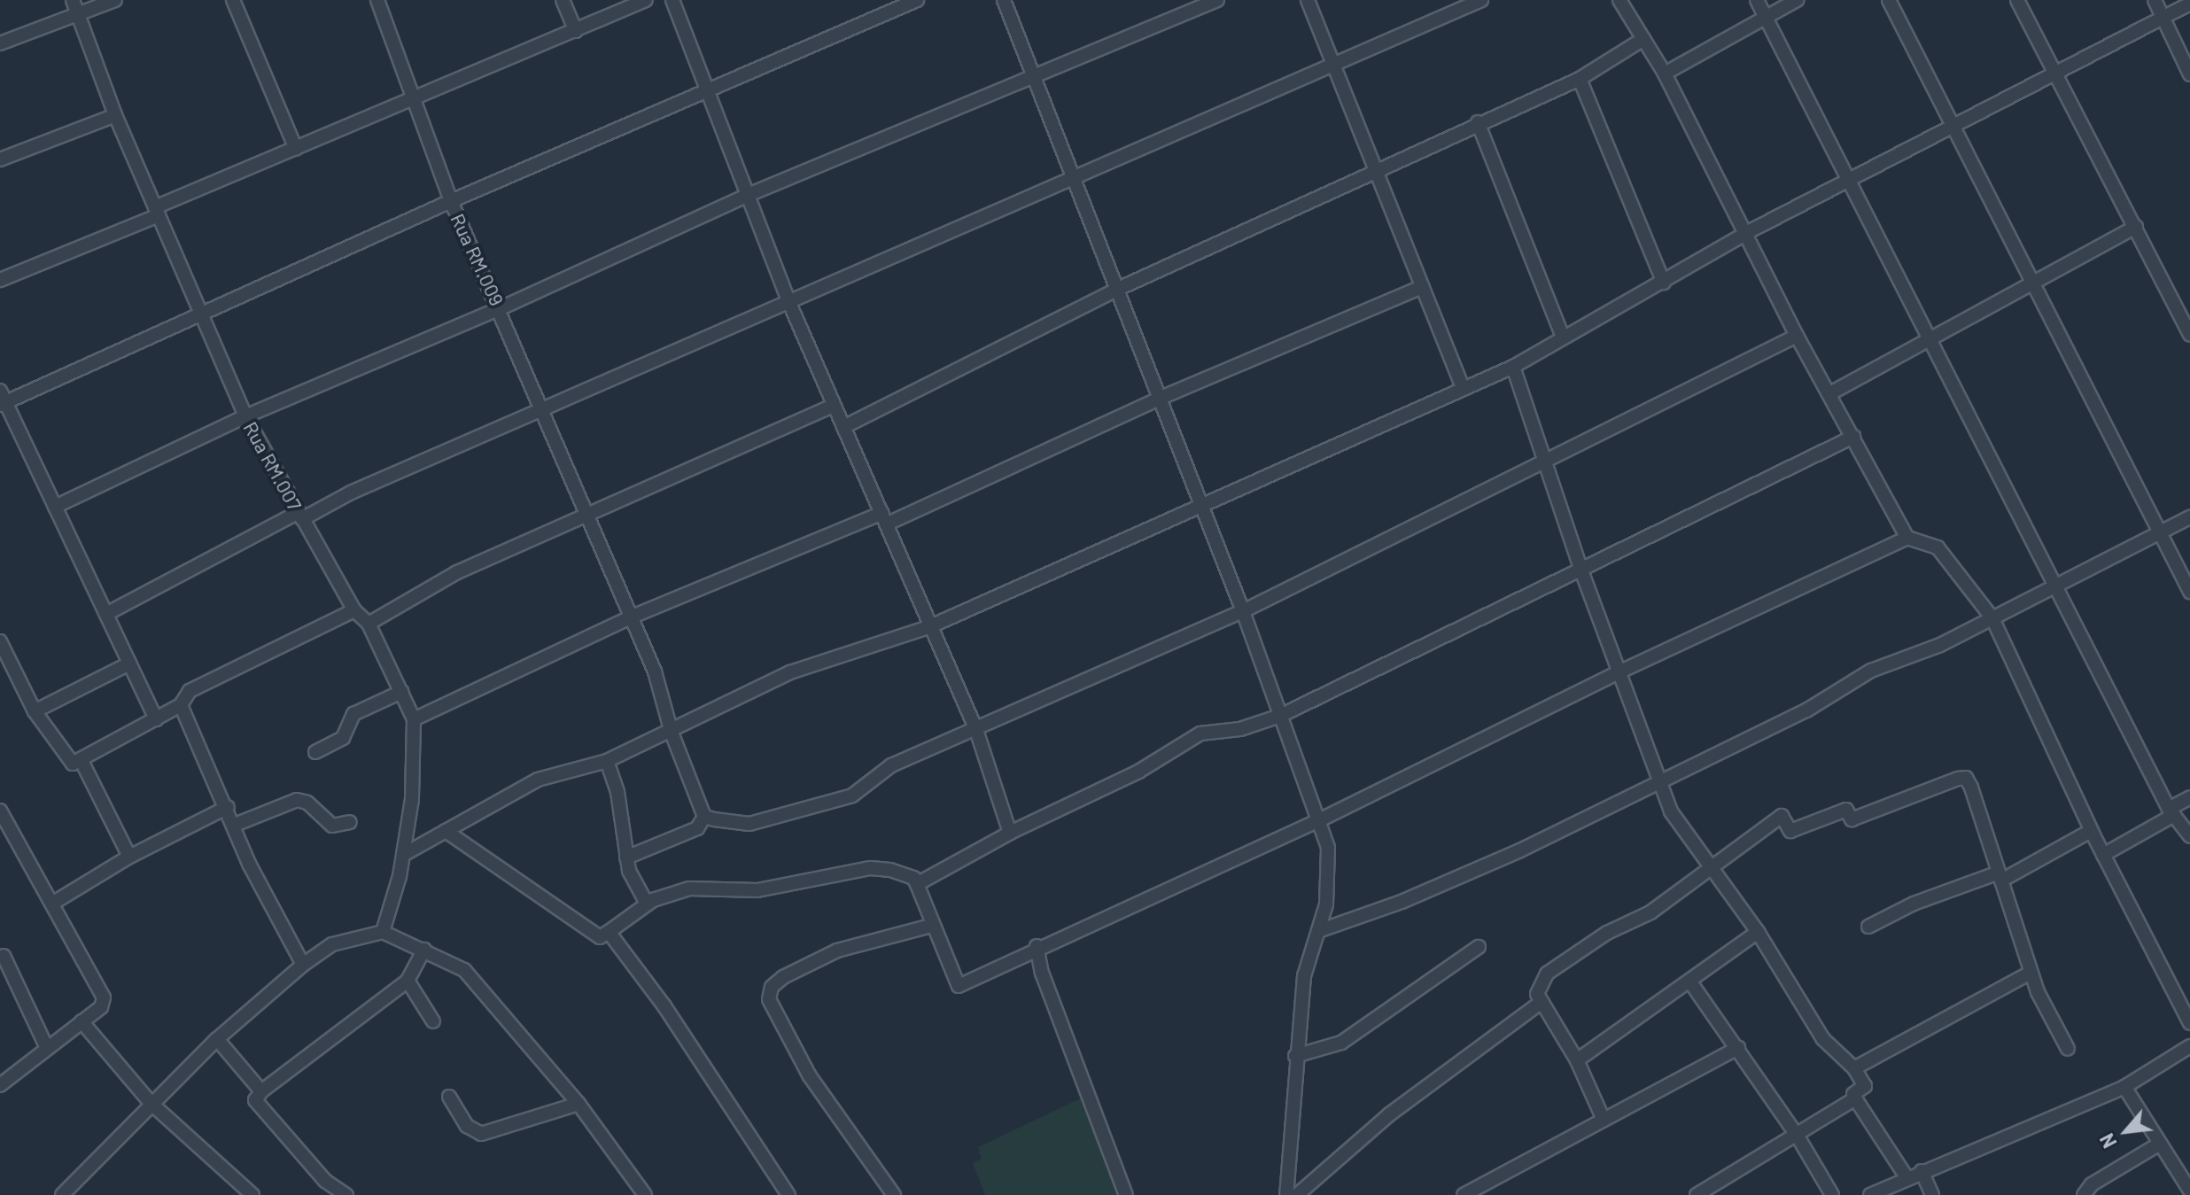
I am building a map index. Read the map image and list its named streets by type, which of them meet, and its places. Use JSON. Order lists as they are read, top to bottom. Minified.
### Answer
{"streets":{"street":["Rua RM.009","Rua RM.007"]},"north":"bottom left"}
